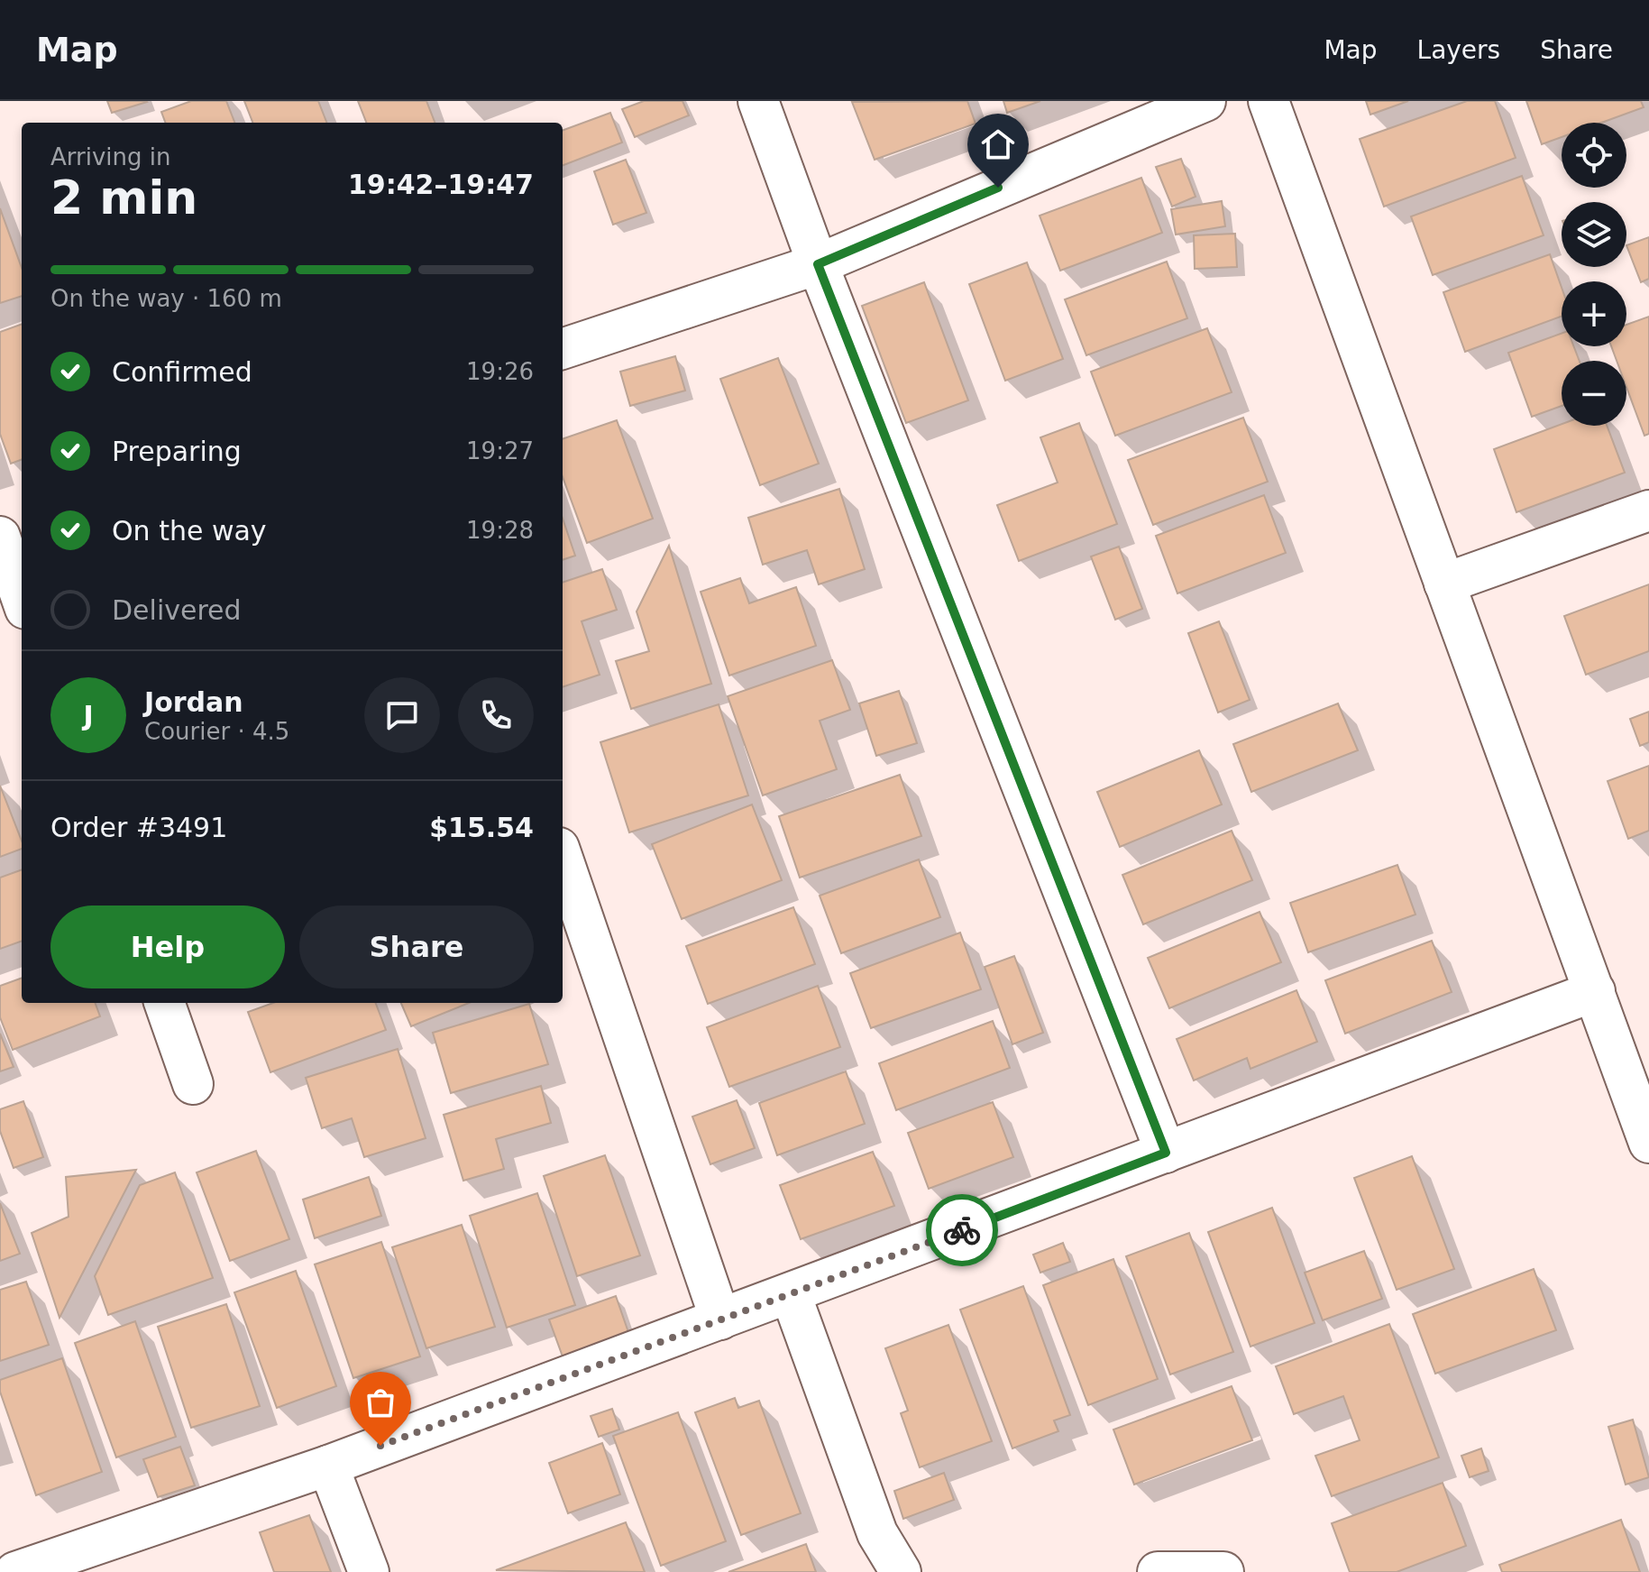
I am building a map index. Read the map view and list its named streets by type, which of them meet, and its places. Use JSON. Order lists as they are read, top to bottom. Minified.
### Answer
{"page":{"header":"Map","nav":["Map","Layers","Share"],"map_buttons":["+","−"],"heading":["2 min","Arriving in","19:42–19:47"],"panel":["Jordan","Courier · 4.5","Order #3491","$15.54"],"bar":"On the way · 160 m","list":[["Confirmed","19:26"],["Preparing","19:27"],["On the way","19:28"],"Delivered"],"round":"J","buttons":["Help","Share"]}}
